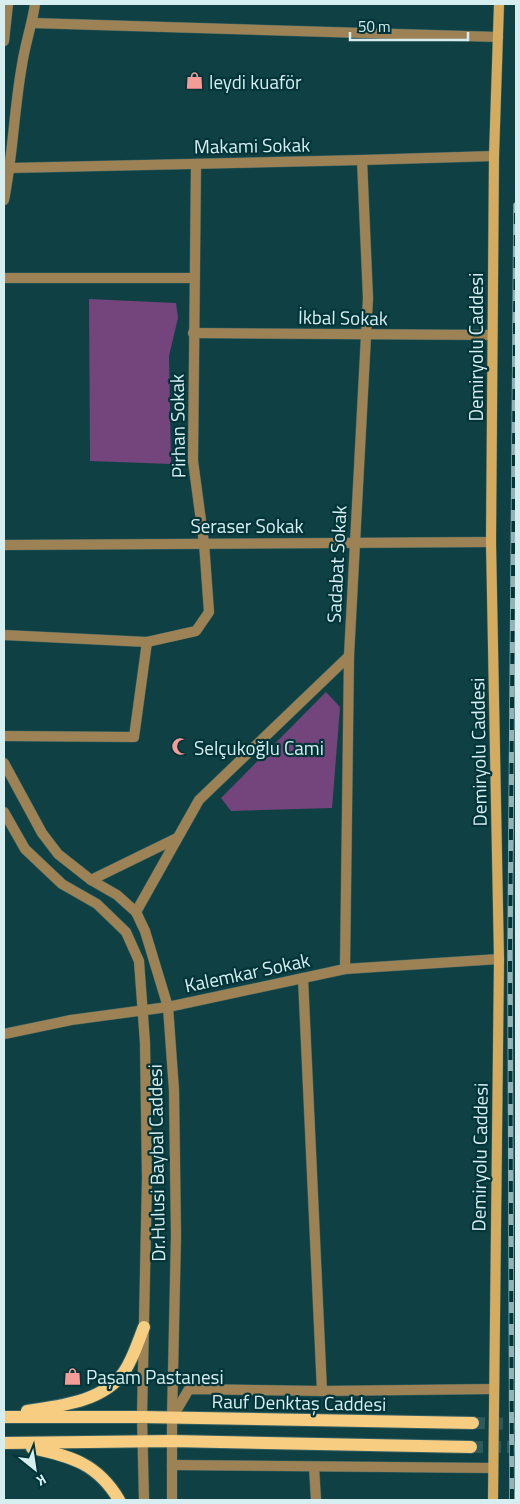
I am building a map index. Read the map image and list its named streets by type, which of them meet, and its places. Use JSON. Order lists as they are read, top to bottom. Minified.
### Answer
{"streets":{"main road":["Demiryolu Caddesi","Rauf Denktaş Caddesi"],"street":["Makami Sokak","İkbal Sokak","Pirhan Sokak","Seraser Sokak","Sadabat Sokak","Kalemkar Sokak","Dr.Hulusi Baybal Caddesi"]},"crossings":[["Makami Sokak","Demiryolu Caddesi"],["Makami Sokak","Pirhan Sokak"],["Makami Sokak","Sadabat Sokak"],["İkbal Sokak","Demiryolu Caddesi"],["İkbal Sokak","Pirhan Sokak"],["İkbal Sokak","Sadabat Sokak"],["Demiryolu Caddesi","Seraser Sokak"],["Demiryolu Caddesi","Kalemkar Sokak"],["Pirhan Sokak","Seraser Sokak"],["Seraser Sokak","Sadabat Sokak"],["Sadabat Sokak","Kalemkar Sokak"],["Kalemkar Sokak","Dr.Hulusi Baybal Caddesi"],["Dr.Hulusi Baybal Caddesi","Rauf Denktaş Caddesi"]],"places":{"shop":["leydi kuaför","Paşam Pastanesi"],"mosque":["Selçukoğlu Cami"]},"scale_bar":"50 m","north":"bottom right"}
